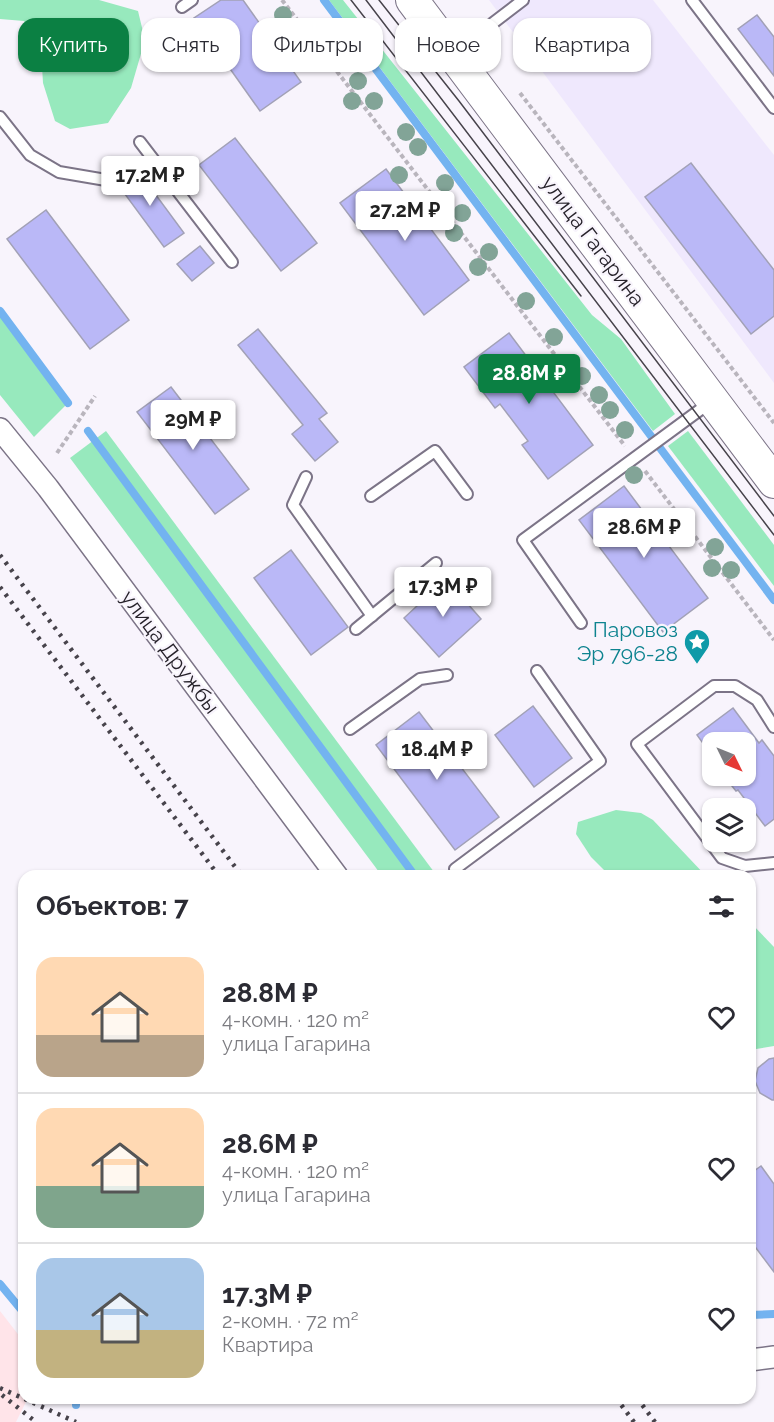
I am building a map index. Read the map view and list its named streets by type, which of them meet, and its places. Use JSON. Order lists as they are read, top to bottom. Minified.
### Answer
{"streets":{"main road":["улица Гагарина"],"street":["улица Дружбы"]},"places":{"place":["Паровоз Эр 796-28"]},"north":"bottom right","page":{"chip":["Купить","Снять","Фильтры","Новое","Квартира"],"price":["17.2M ₽","27.2M ₽","28.8M ₽","29M ₽","28.6M ₽","17.3M ₽","18.4M ₽"],"heading":"Объектов: 7","list":[{"name":"28.8M ₽","note":"4-комн. · 120 m² · улица Гагарина"},{"name":"28.6M ₽","note":"4-комн. · 120 m² · улица Гагарина"},{"name":"17.3M ₽","note":"2-комн. · 72 m² · Квартира"}]}}
